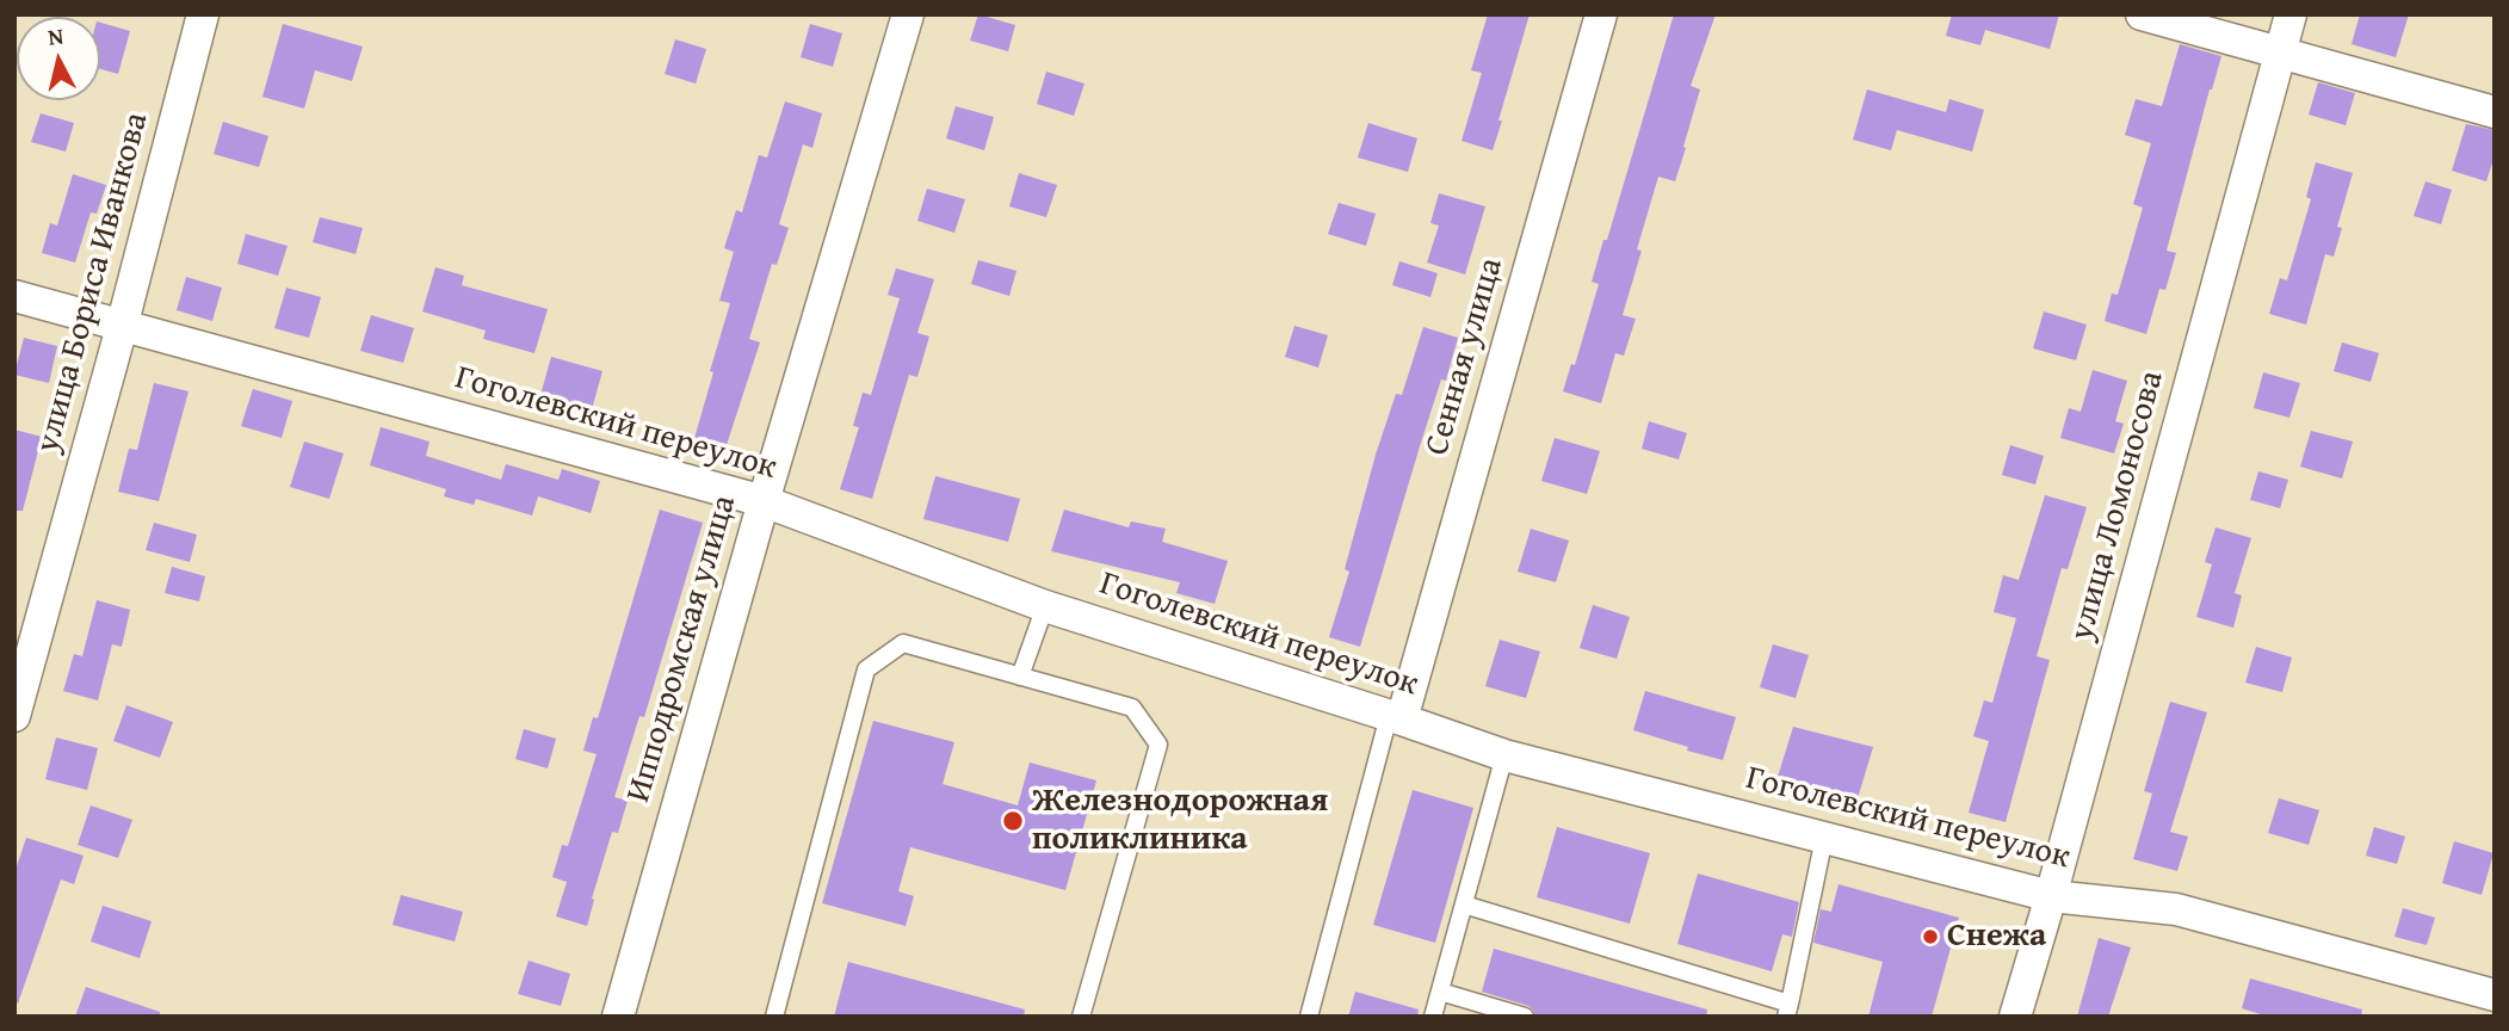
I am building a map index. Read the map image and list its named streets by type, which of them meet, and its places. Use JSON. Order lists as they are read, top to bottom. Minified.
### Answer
{"streets":{"street":["улица Бориса Иванкова","Сенная улица","Гоголевский переулок","улица Ломоносова","Ипподромская улица"]},"crossings":[["улица Бориса Иванкова","Гоголевский переулок"],["Сенная улица","Гоголевский переулок"],["Гоголевский переулок","улица Ломоносова"],["Гоголевский переулок","Ипподромская улица"]],"places":["Железнодорожная поликлиника","Снежа"],"north":"top"}
